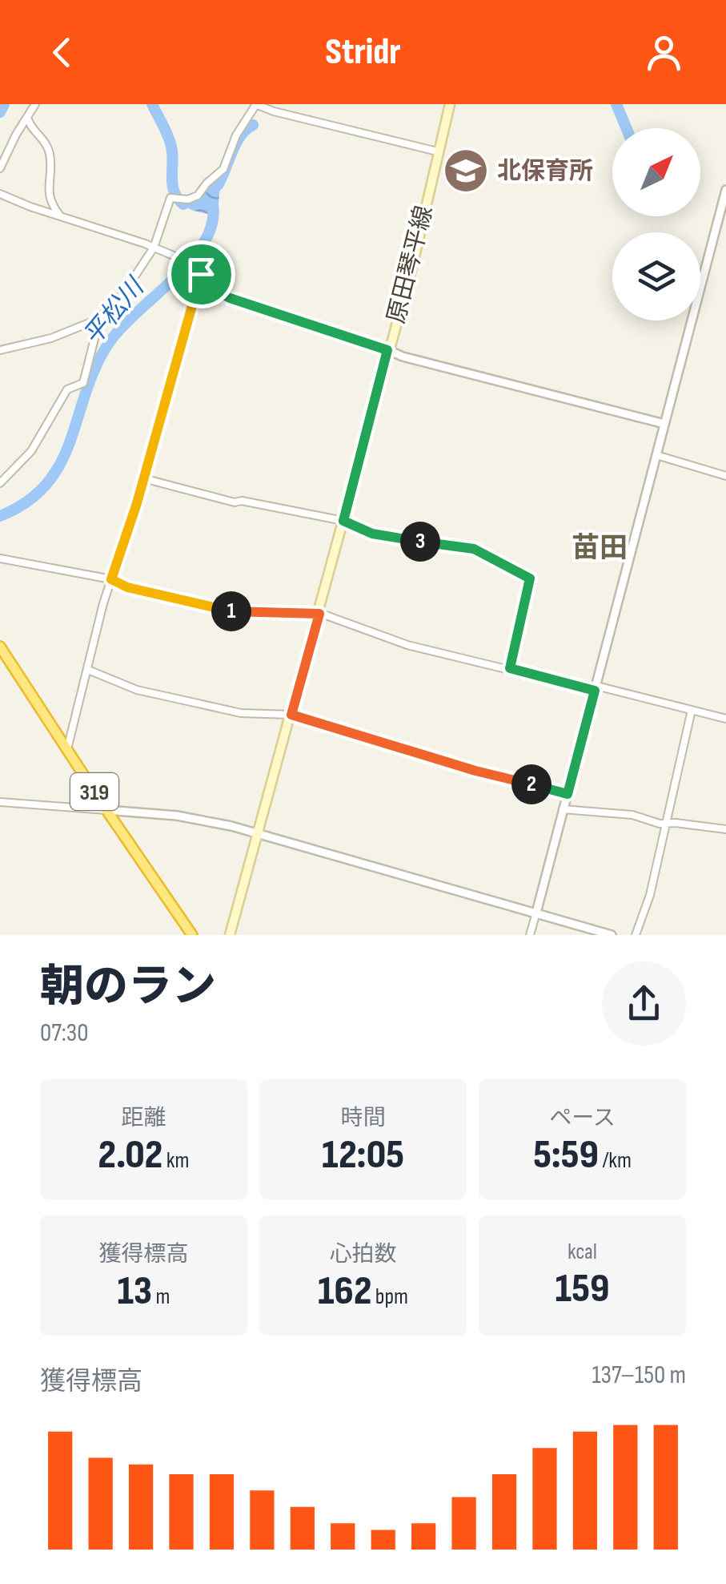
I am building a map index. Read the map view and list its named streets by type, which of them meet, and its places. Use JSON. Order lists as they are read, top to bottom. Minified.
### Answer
{"streets":{"highway":["319"],"main road":["原田琴平線"]},"districts":["苗田"],"water":["平松川"],"places":{"school or university":["北保育所"]},"north":"top right","page":{"header":"Stridr","pins":["3","1","2"],"heading":["朝のラン","07:30"],"stats":[["距離","2.02 km"],["時間","12:05"],["ペース","5:59 /km"],["獲得標高","13 m"],["心拍数","162 bpm"],["kcal","159"]],"chart":["獲得標高","137–150 m"]}}
